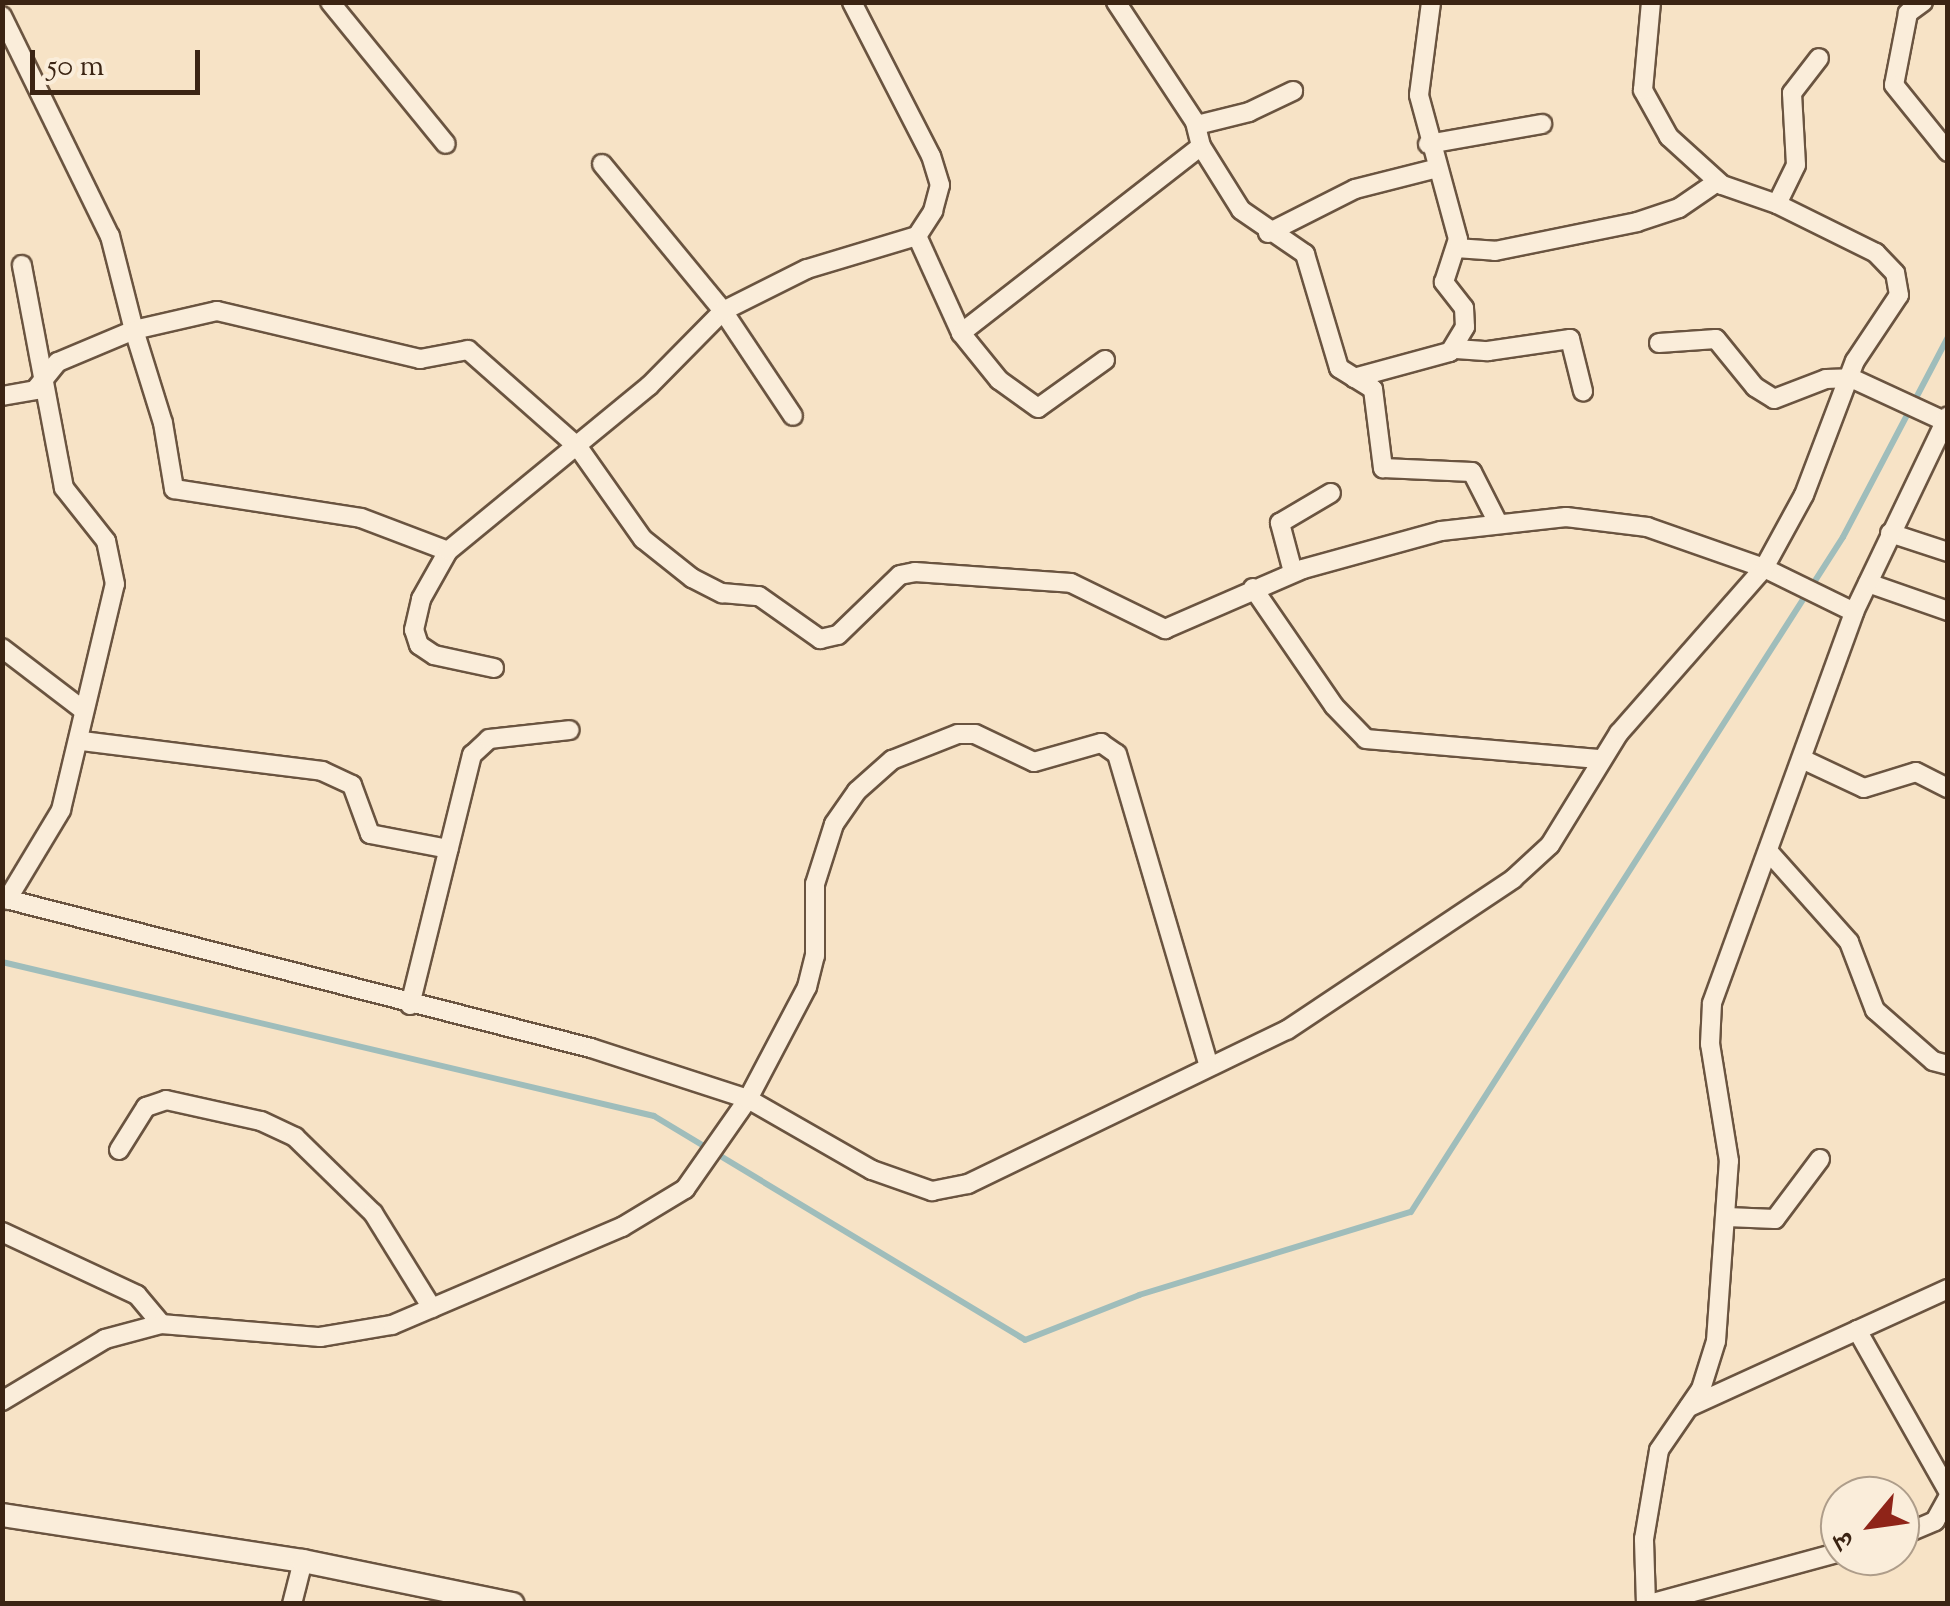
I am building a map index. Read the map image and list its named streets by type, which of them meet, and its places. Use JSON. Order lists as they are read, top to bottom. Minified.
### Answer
{"scale_bar":"50 m","north":"bottom left"}
